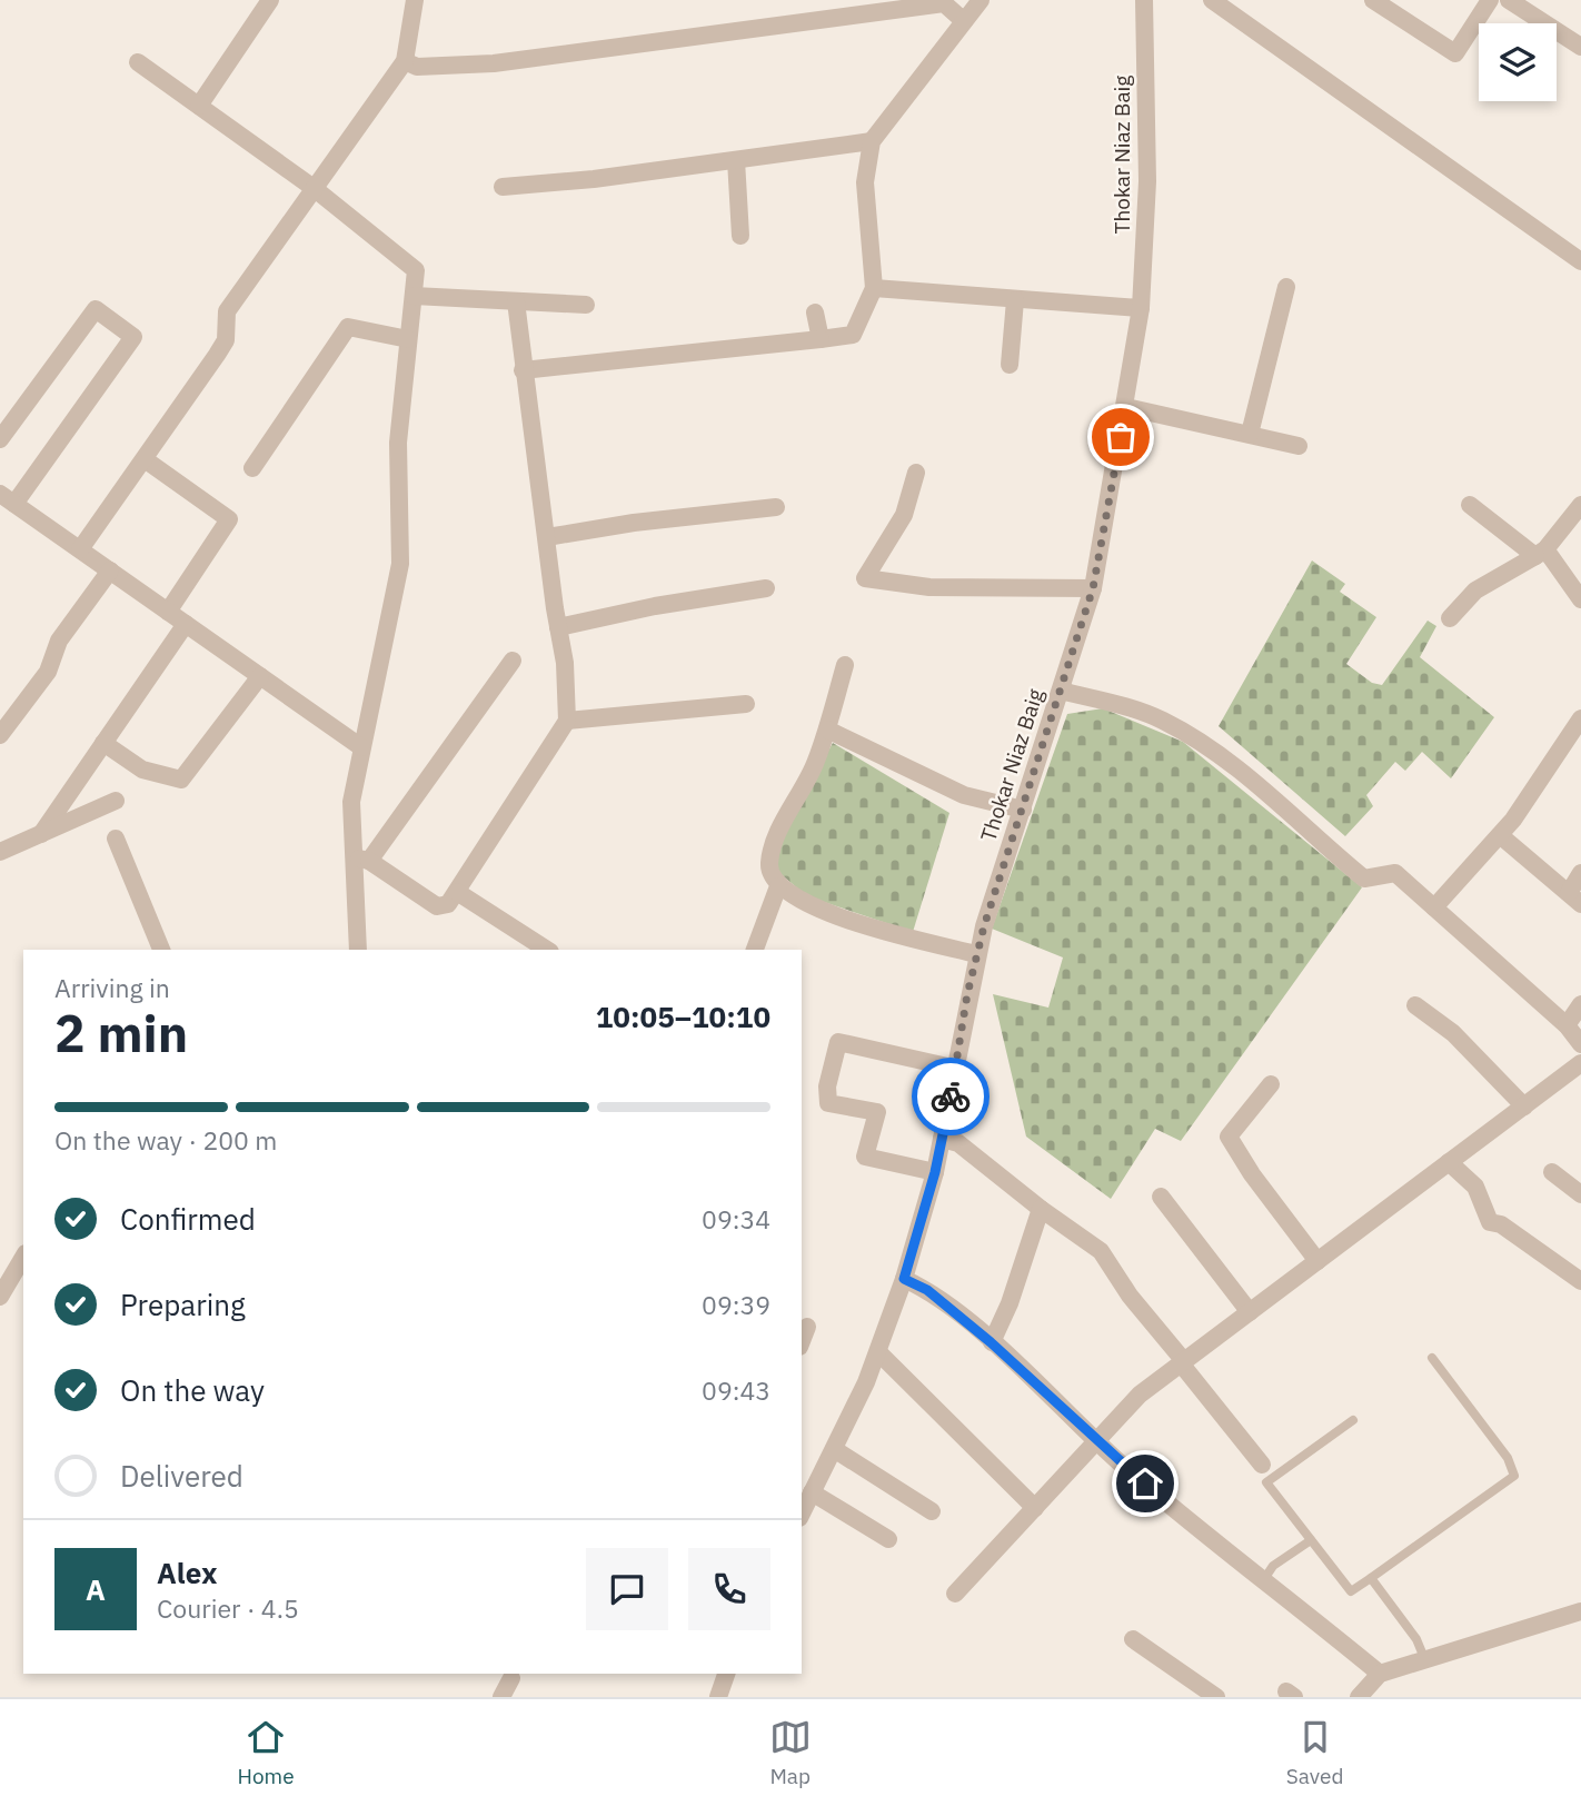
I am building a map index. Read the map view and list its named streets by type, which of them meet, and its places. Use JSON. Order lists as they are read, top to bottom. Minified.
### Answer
{"streets":{"street":["Thokar Niaz Baig"]},"page":{"heading":["2 min","Arriving in","10:05–10:10"],"panel":["Alex","Courier · 4.5"],"bar":"On the way · 200 m","list":[["Confirmed","09:34"],["Preparing","09:39"],["On the way","09:43"],"Delivered"],"round":"A","tabs":["Home","Map","Saved"]}}
